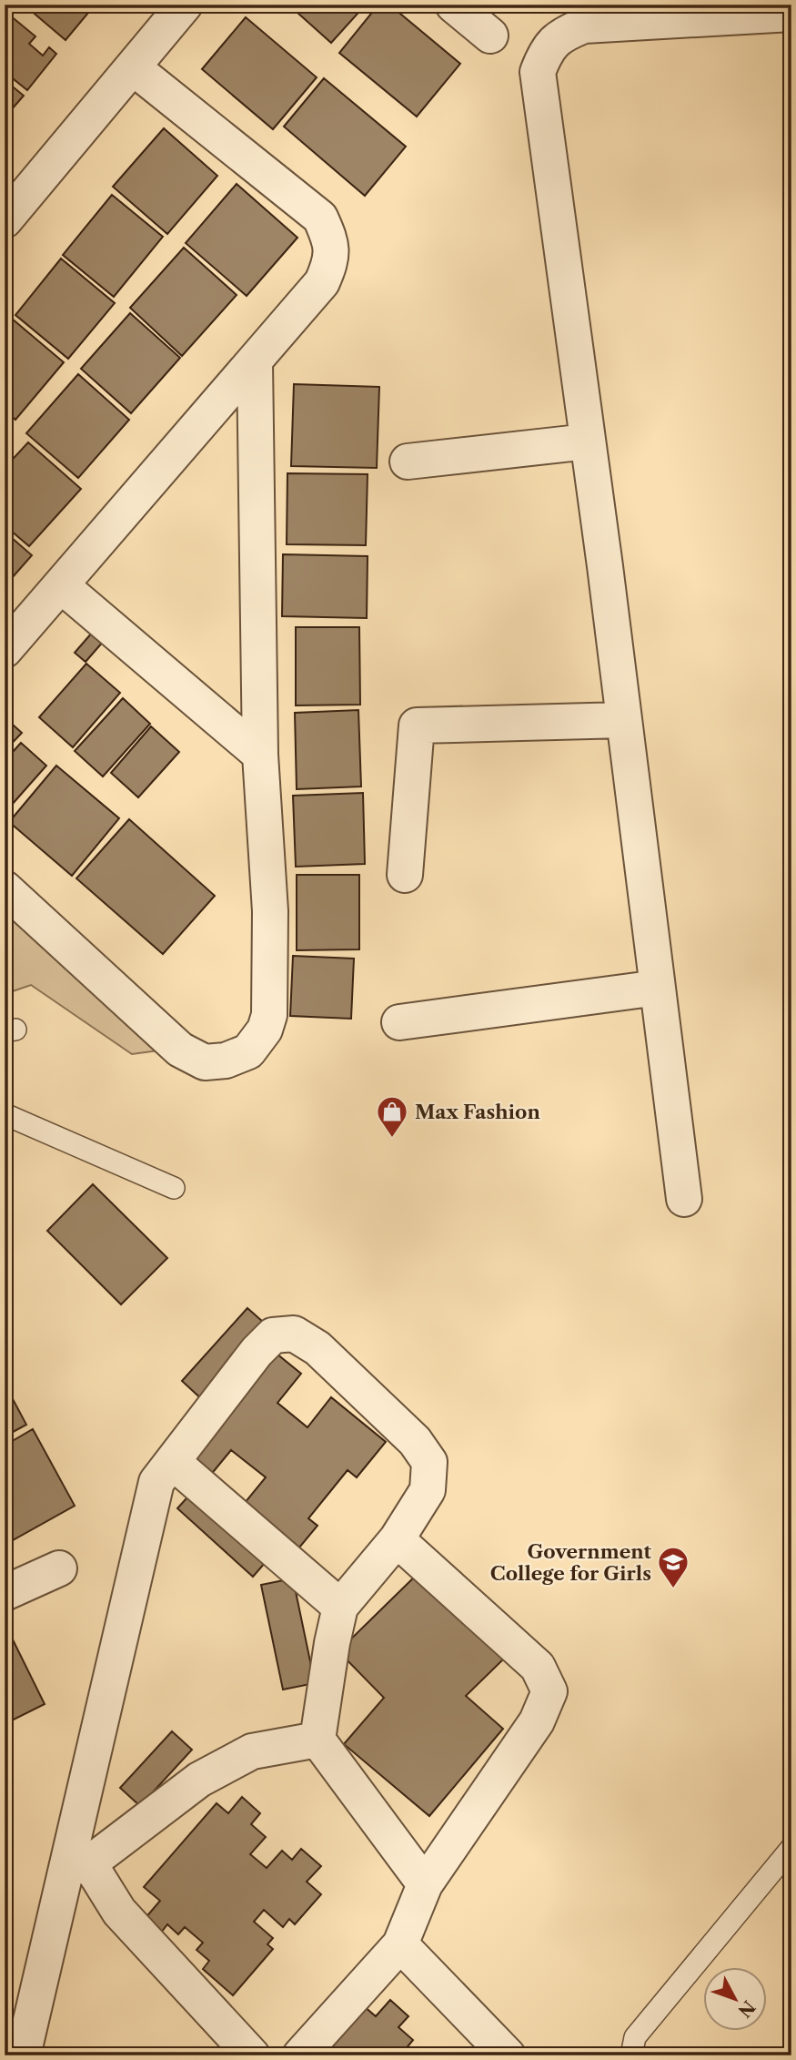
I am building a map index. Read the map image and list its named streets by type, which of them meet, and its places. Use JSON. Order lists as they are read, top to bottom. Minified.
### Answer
{"places":{"shop":["Max Fashion"],"school or university":["Government College for Girls"]},"north":"bottom right"}
